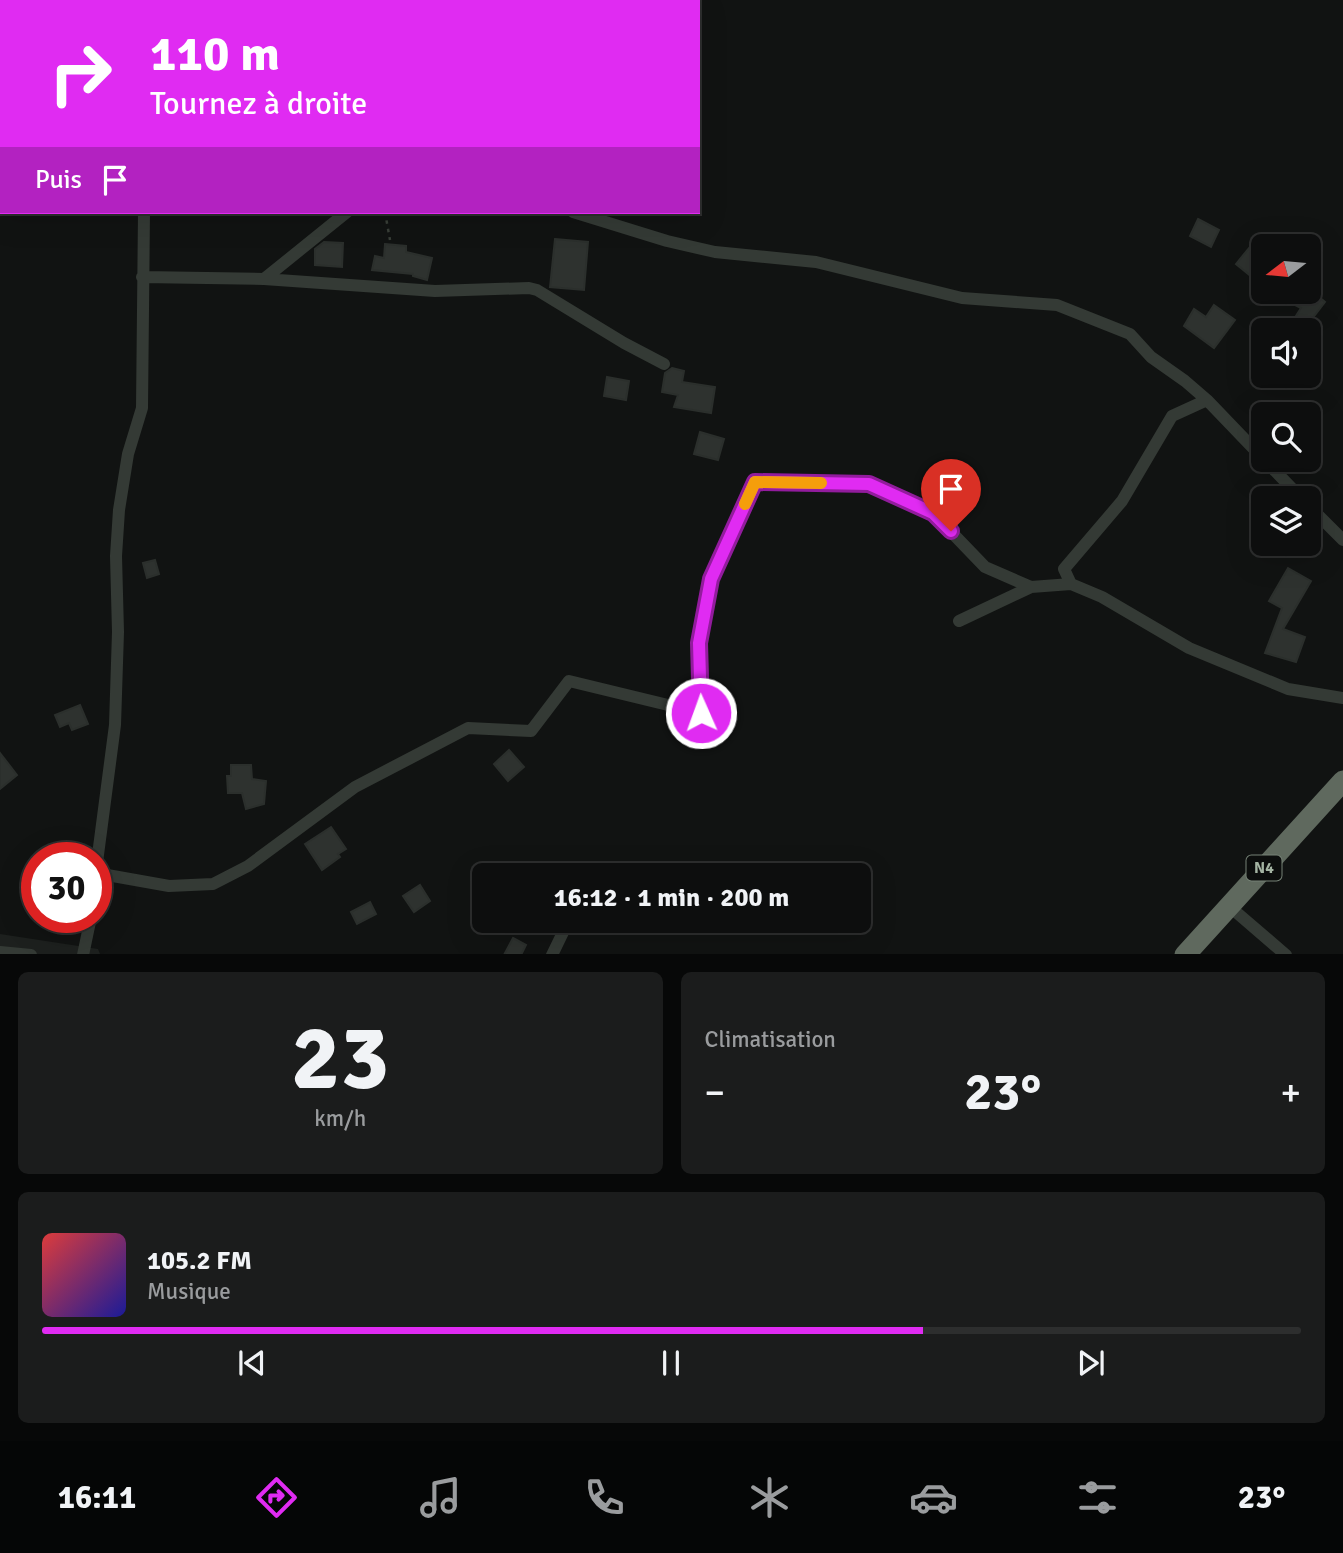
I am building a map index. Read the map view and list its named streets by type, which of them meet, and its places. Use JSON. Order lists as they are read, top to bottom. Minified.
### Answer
{"streets":{"highway":["N4"]},"north":"left","page":{"turn":["110 m","Tournez à droite"],"then":"Puis","limit":"30","trip":"16:12 · 1 min · 200 m","tile":[["23","km/h"],"Climatisation"],"heat":["−","23°","+"],"song":["105.2 FM","Musique"],"tabs":["16:11","23°"]}}
